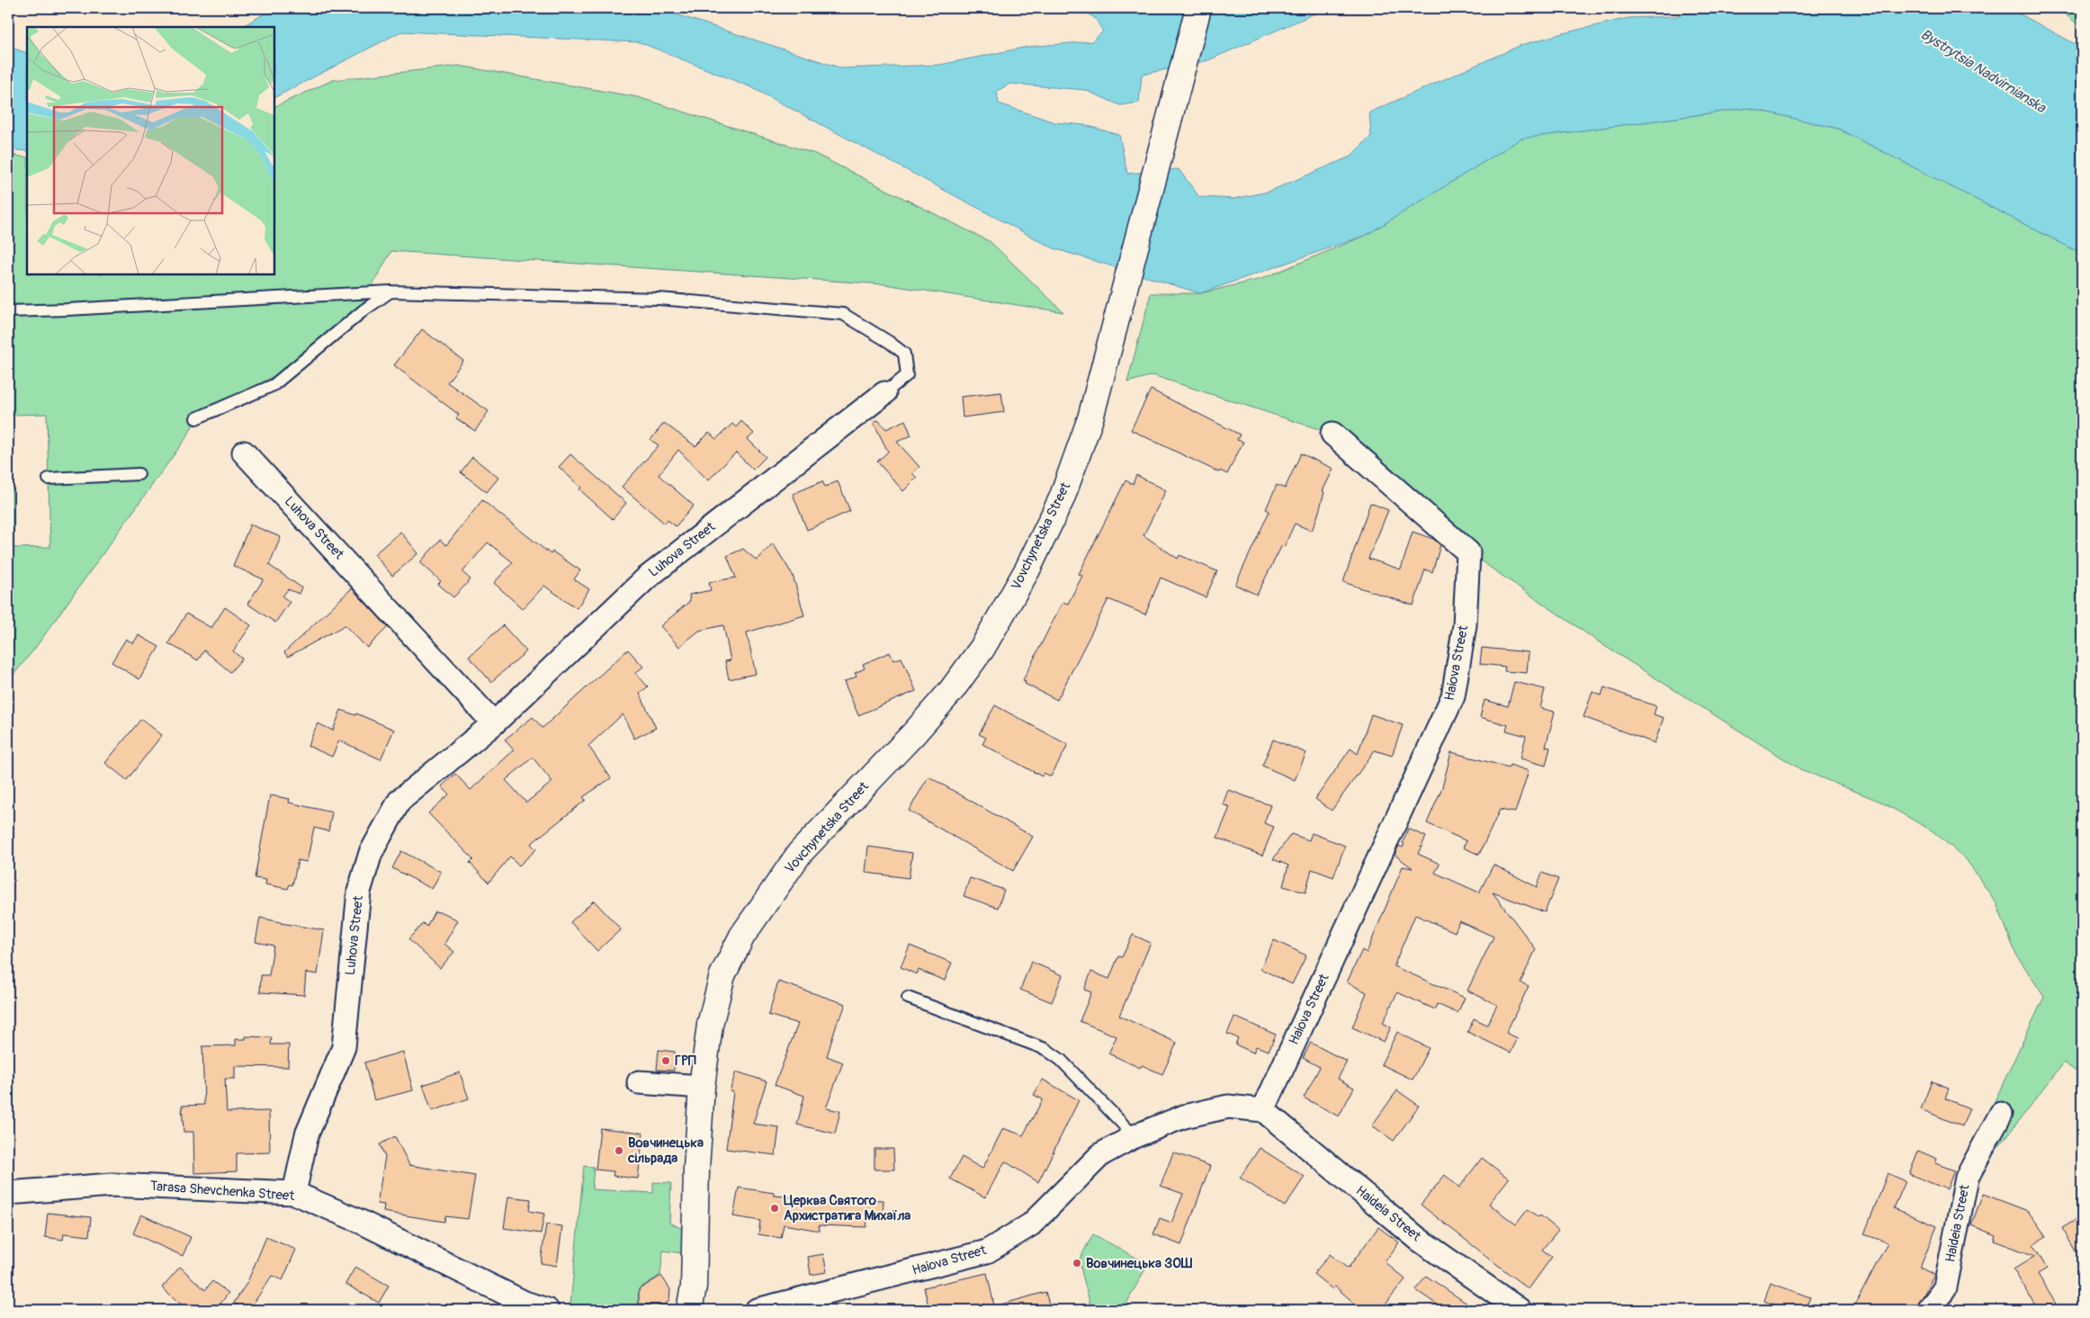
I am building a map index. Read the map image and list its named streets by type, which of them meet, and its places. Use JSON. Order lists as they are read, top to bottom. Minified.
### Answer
{"streets":{"street":["Luhova Street","Vovchynetska Street","Haiova Street","Tarasa Shevchenka Street","Haideia Street"]},"crossings":[["Luhova Street","Tarasa Shevchenka Street"],["Haiova Street","Haideia Street"]],"water":["Bystrytsia Nadvirnianska"],"places":["ГРП","Вовчинецька сільрада","Церква Святого Архистратига Михаїла","Вовчинецька ЗОШ"]}
